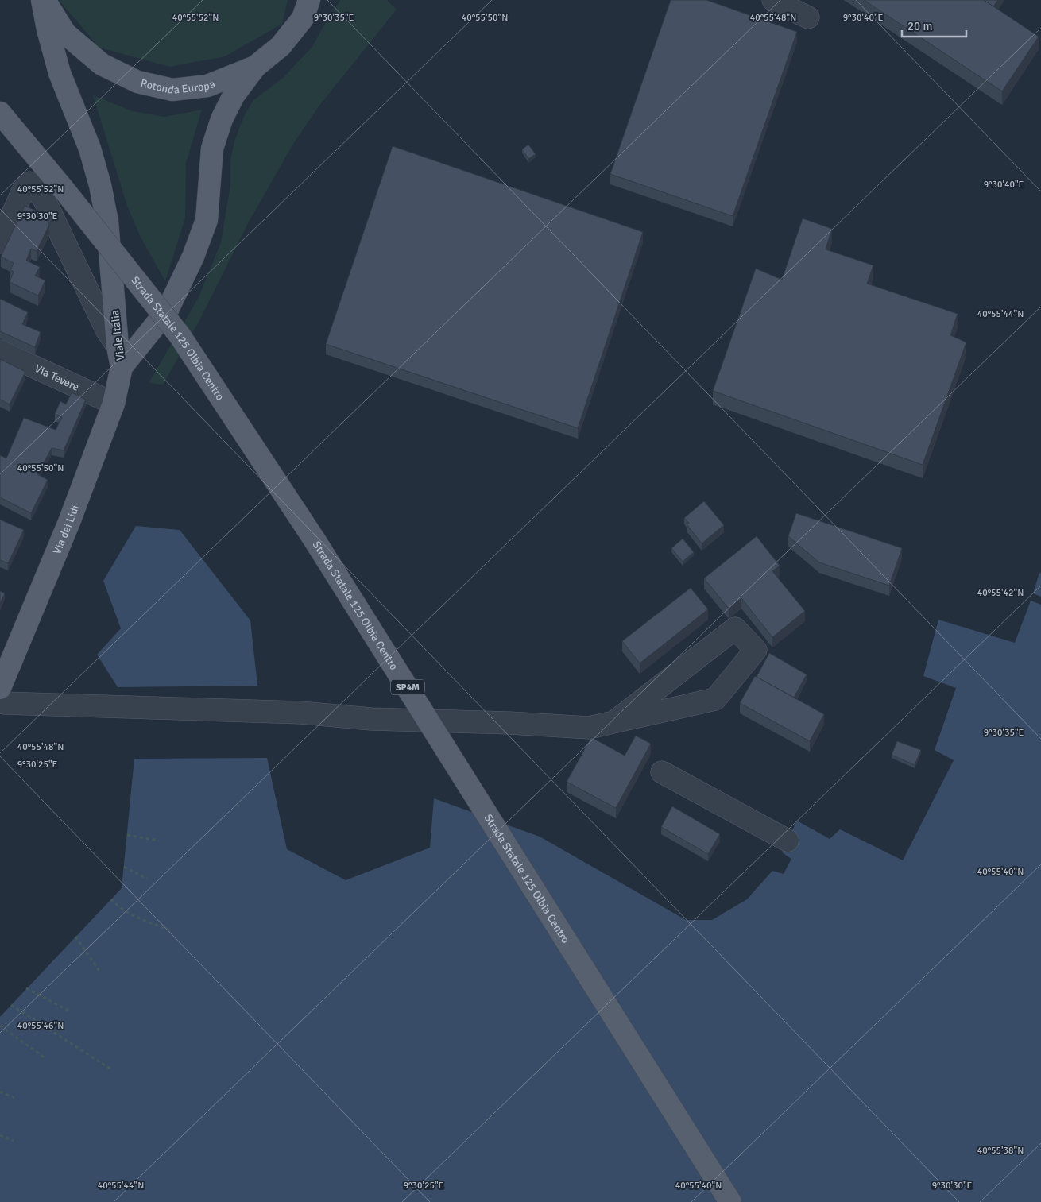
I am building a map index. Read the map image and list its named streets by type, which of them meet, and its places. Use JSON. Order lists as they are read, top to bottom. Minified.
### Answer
{"streets":{"main road":["Rotonda Europa","Viale Italia","Strada Statale 125 Olbia Centro","Via dei Lidi","SP4M"],"street":["Via Tevere"]},"crossings":[["Rotonda Europa","Viale Italia"],["Viale Italia","Via dei Lidi"],["Via Tevere","Via dei Lidi"]],"scale_bar":"20 m","coordinates":["40°55'52\"N","40°55'50\"N","40°55'48\"N","9°30'35\"E","9°30'40\"E","9°30'30\"E","40°55'44\"N","40°55'42\"N","9°30'25\"E","40°55'40\"N","40°55'46\"N","40°55'38\"N"]}
